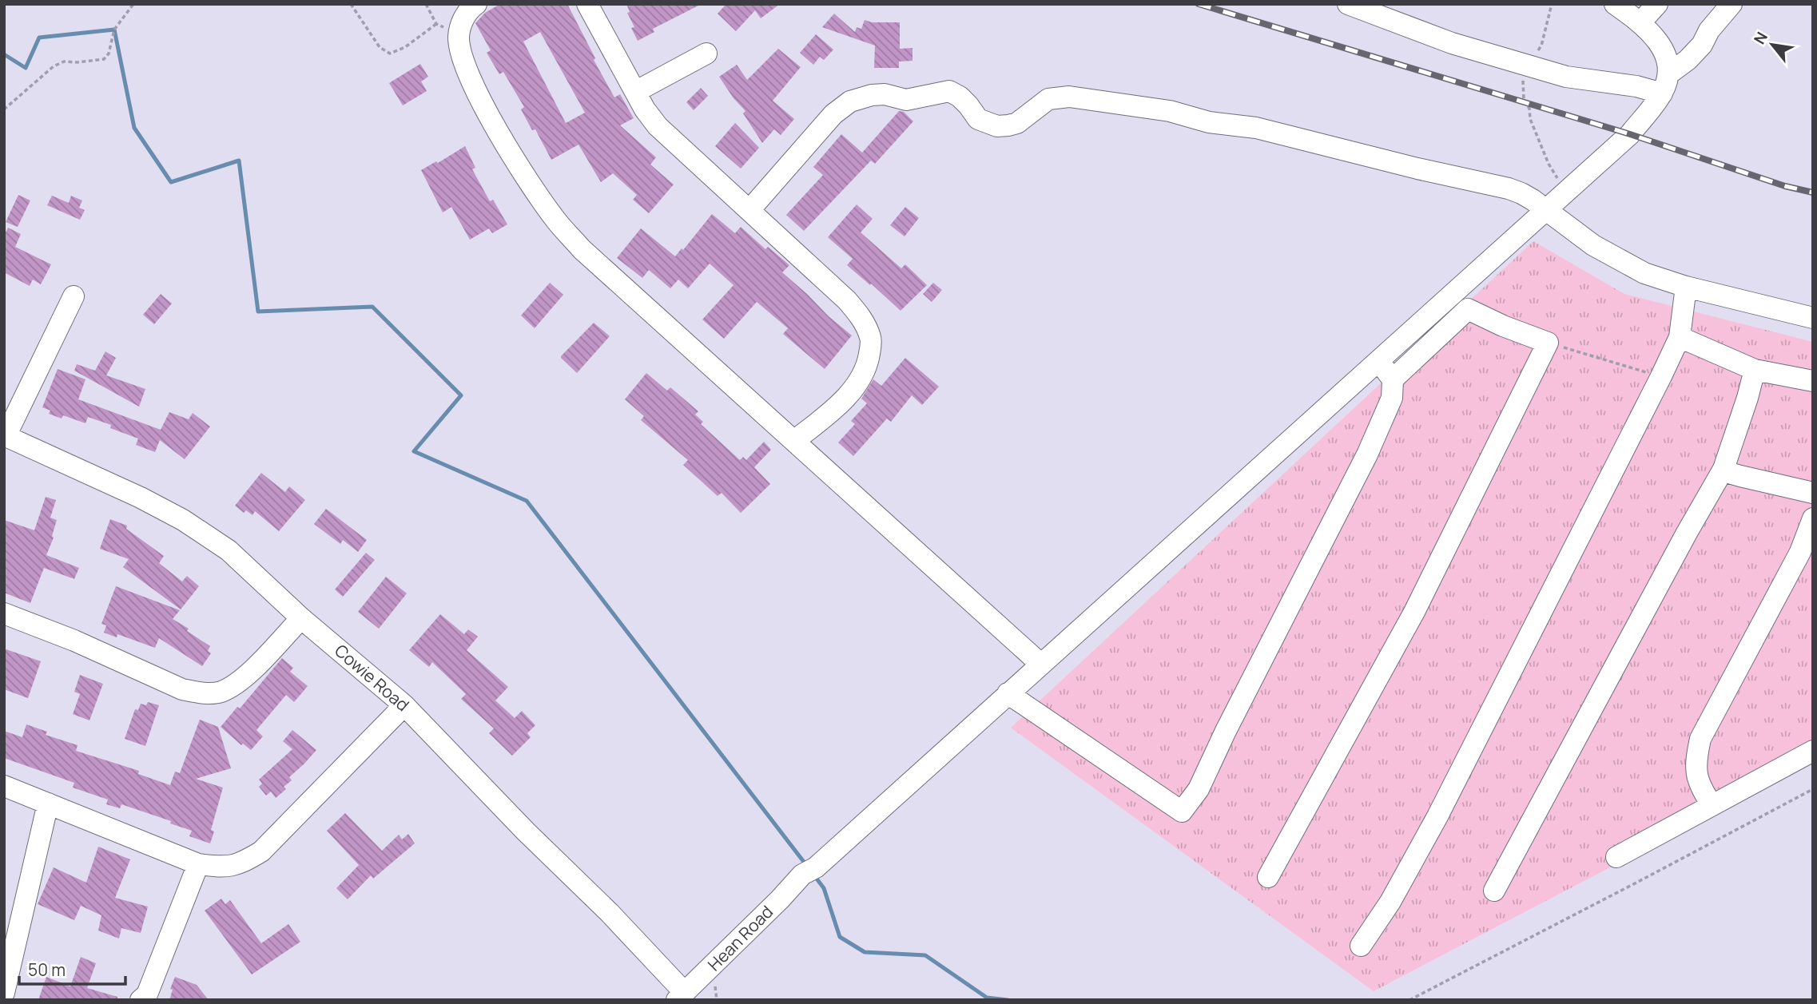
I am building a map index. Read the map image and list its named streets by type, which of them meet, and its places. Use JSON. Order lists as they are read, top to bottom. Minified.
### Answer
{"streets":{"street":["Cowie Road","Hean Road"]},"crossings":[["Cowie Road","Hean Road"]],"scale_bar":"50 m","north":"top left"}
